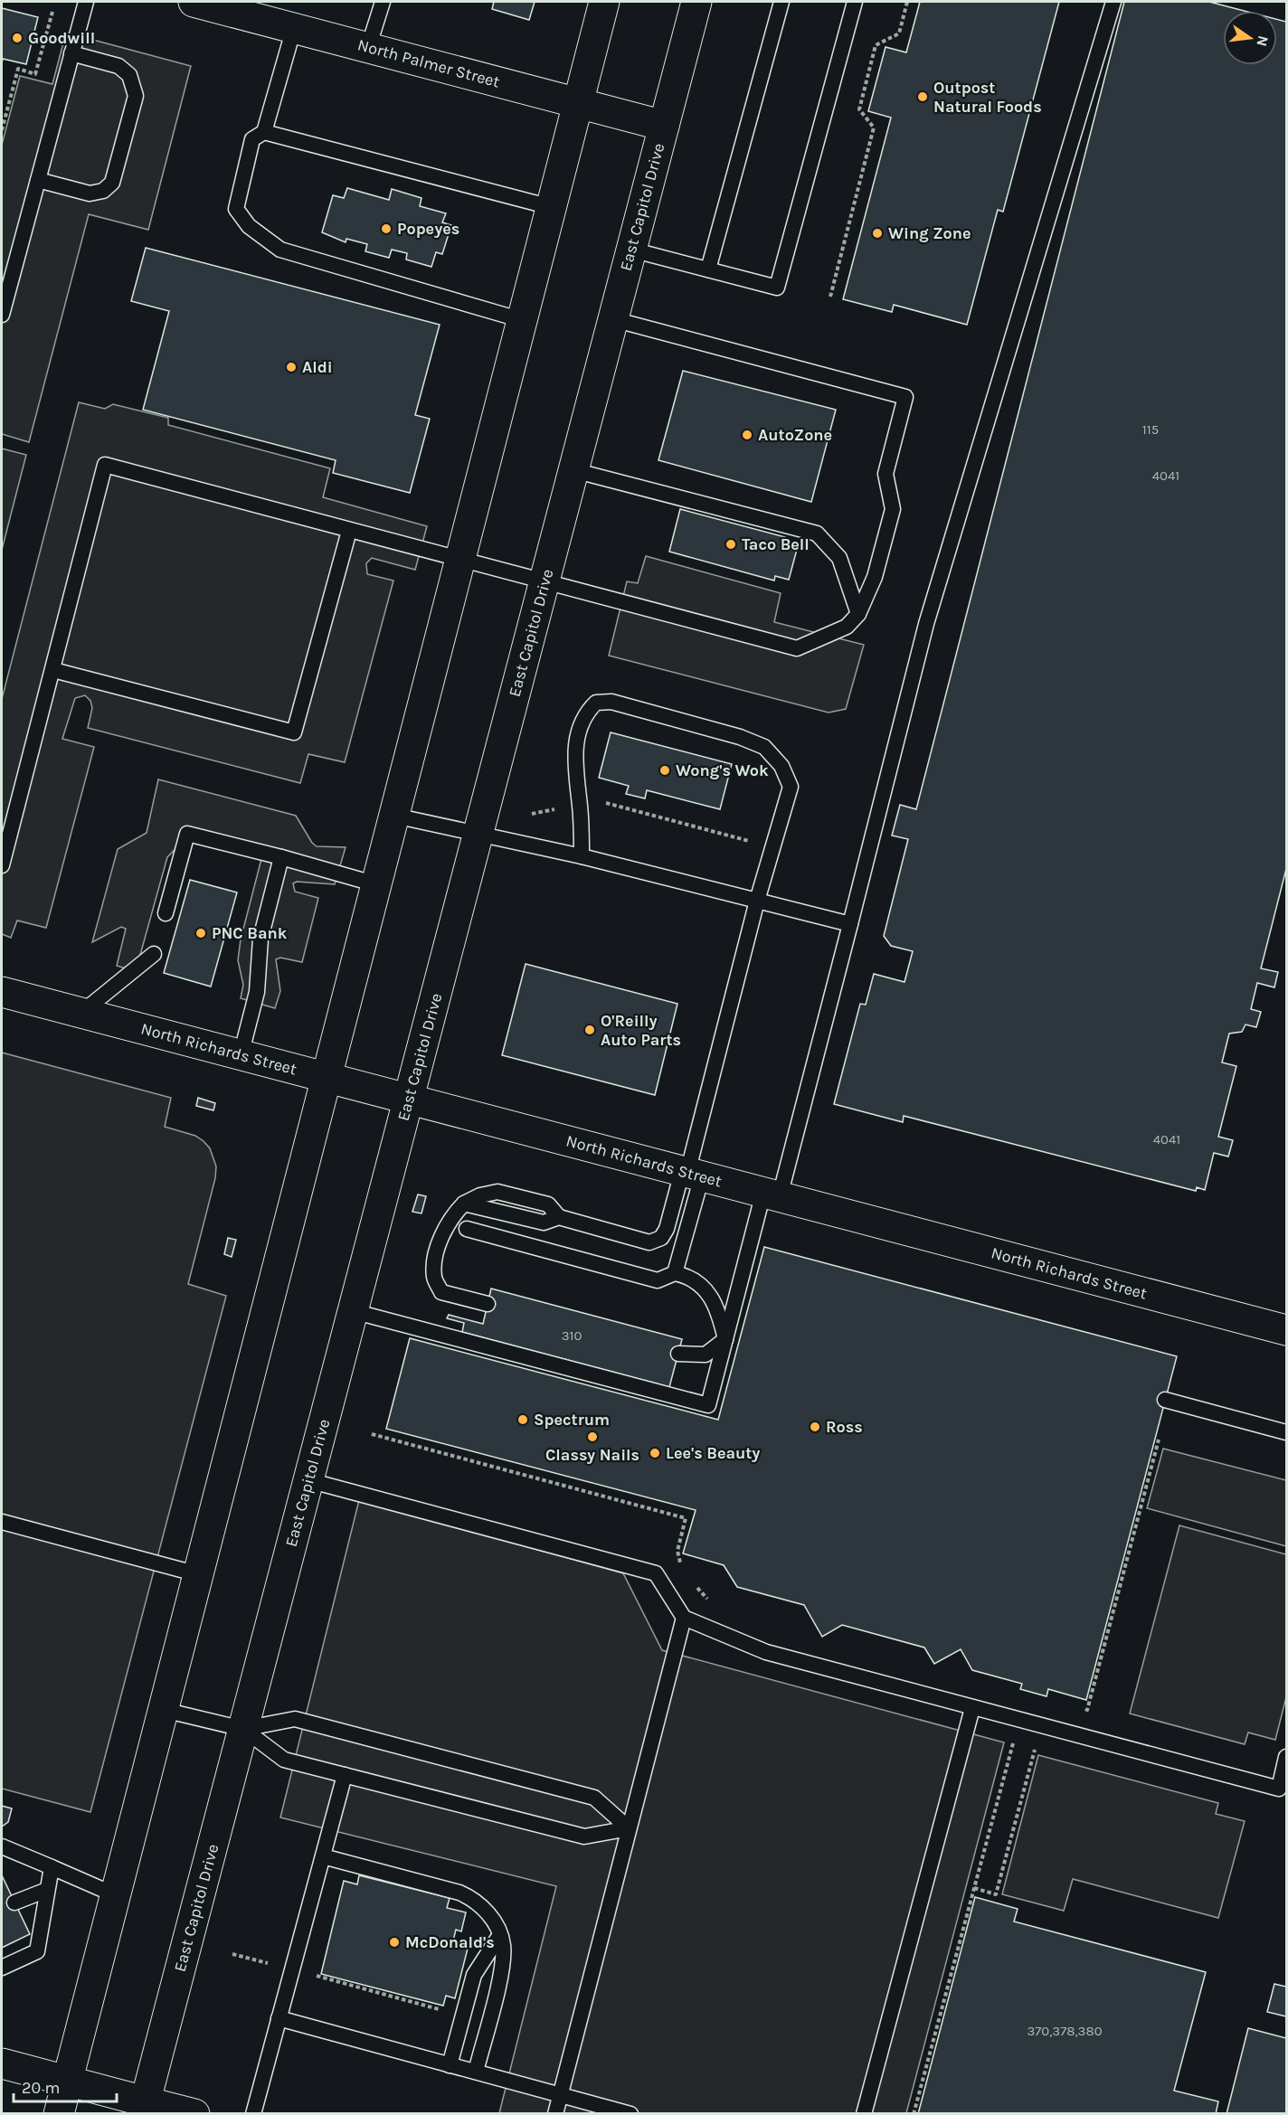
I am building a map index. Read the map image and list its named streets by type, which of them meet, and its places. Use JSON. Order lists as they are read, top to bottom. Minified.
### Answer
{"streets":{"main road":["North Palmer Street","East Capitol Drive","North Richards Street"]},"crossings":[["North Palmer Street","East Capitol Drive"],["East Capitol Drive","North Richards Street"]],"places":["Goodwill","Outpost Natural Foods","Popeyes","Wing Zone","Aldi","AutoZone","Taco Bell","Wong's Wok","PNC Bank","O'Reilly Auto Parts","Spectrum","Ross","Classy Nails","Lee's Beauty","McDonald's"],"house_numbers":["115","4041","4041","310","370,378,380"],"scale_bar":"20 m","north":"right"}
